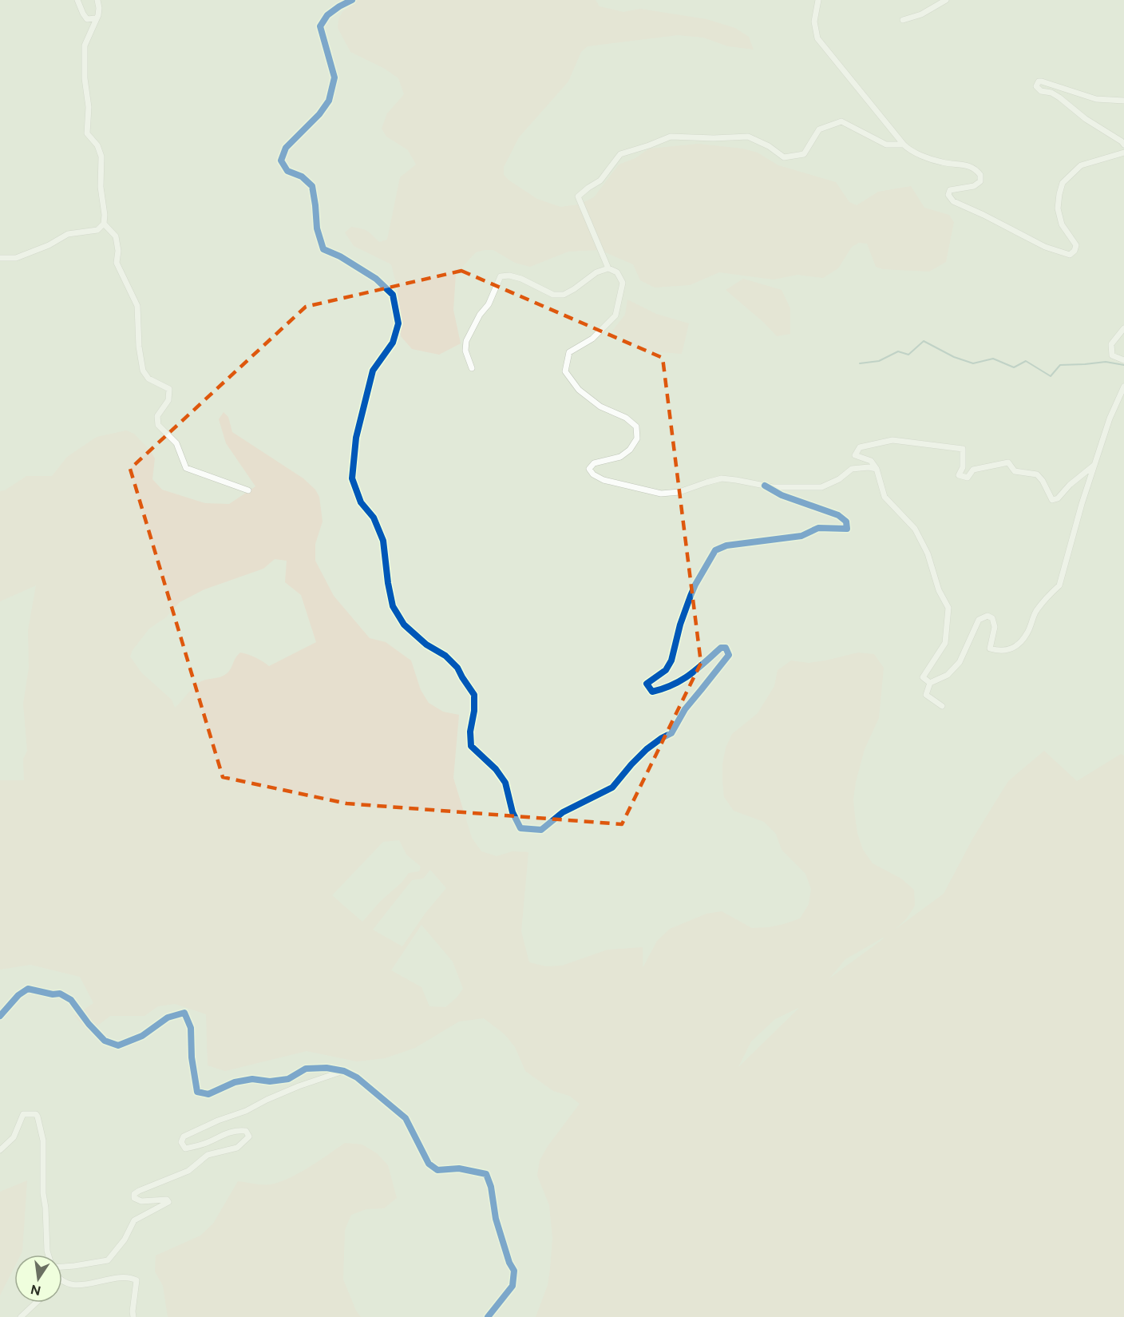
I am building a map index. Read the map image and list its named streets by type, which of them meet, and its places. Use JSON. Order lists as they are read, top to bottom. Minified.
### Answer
{"north":"bottom"}
